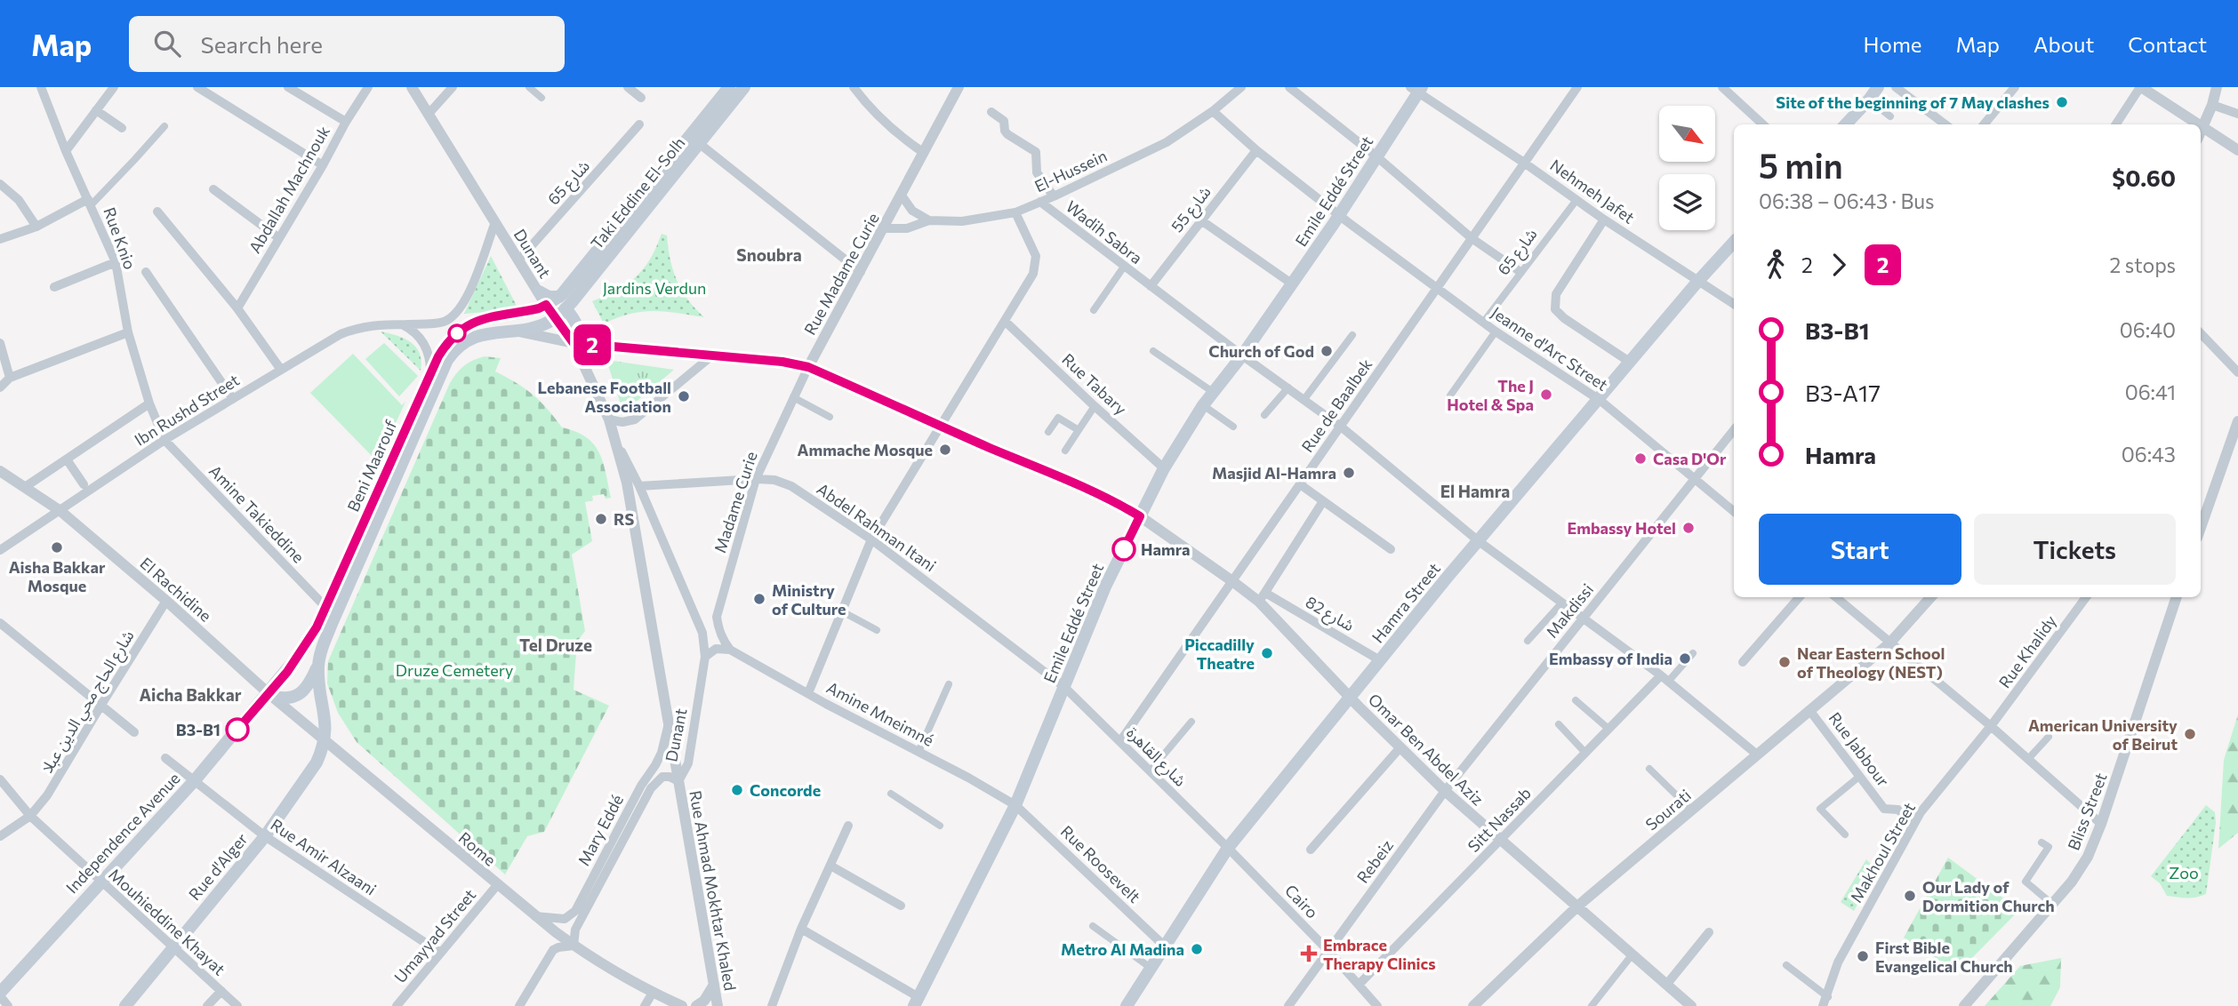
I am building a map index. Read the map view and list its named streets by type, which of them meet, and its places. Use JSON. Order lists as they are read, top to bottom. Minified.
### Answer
{"streets":{"main road":["Emile Eddé Street","Taki Eddine El-Solh","Beni Maarouf","Hamra Street","Independence Avenue","Rue d'Alger"],"street":["El-Hussein","شارع 65","Abdallah Machnouk","Nehmeh Jafet","شارع 55","Wadih Sabra","Rue Knio","Dunant","Rue Madame Curie","Jeanne d'Arc Street","Rue Tabary","Rue de Baalbek","Ibn Rushd Street","Madame Curie","Amine Takieddine","Abdel Rahman Itani","El Rachidine","Makdissi","شارع 82","Rue Khalidy","شارع الحاج محي الدين عبلا","Amine Mneimné","Omar Ben Abdel Aziz","Rue Jabbour","شارع القاهرة","Sourati","Bliss Street","Sitt Nassab","Mary Eddé","Rome","Makhoul Street","Rue Amir Alzaani","Rebeiz","Rue Roosevelt","Rue Ahmad Mokhtar Khaled","Cairo","Mouhieddine Khayat","Umayyad Street"]},"crossings":[["El-Hussein","Wadih Sabra"],["El-Hussein","Rue Madame Curie"],["El-Hussein","Jeanne d'Arc Street"],["شارع 65","Nehmeh Jafet"],["شارع 65","Dunant"],["شارع 65","Jeanne d'Arc Street"],["Emile Eddé Street","Nehmeh Jafet"],["Emile Eddé Street","Wadih Sabra"],["Emile Eddé Street","Jeanne d'Arc Street"],["Emile Eddé Street","Rue Tabary"],["Emile Eddé Street","Abdel Rahman Itani"],["Emile Eddé Street","Amine Mneimné"],["Emile Eddé Street","Omar Ben Abdel Aziz"],["Emile Eddé Street","شارع القاهرة"],["Emile Eddé Street","Rue Roosevelt"],["Nehmeh Jafet","Rue de Baalbek"],["Nehmeh Jafet","Hamra Street"],["Taki Eddine El-Solh","Dunant"],["Taki Eddine El-Solh","Beni Maarouf"],["شارع 55","Wadih Sabra"],["شارع 55","Jeanne d'Arc Street"],["Wadih Sabra","Rue de Baalbek"],["Wadih Sabra","Hamra Street"],["Wadih Sabra","Makdissi"],["Wadih Sabra","Sourati"],["Wadih Sabra","Sitt Nassab"],["Rue Knio","Ibn Rushd Street"],["Rue Knio","Amine Takieddine"],["Dunant","Ibn Rushd Street"],["Dunant","Beni Maarouf"],["Dunant","Abdel Rahman Itani"],["Dunant","Omar Ben Abdel Aziz"],["Dunant","Mary Eddé"],["Dunant","Rue Ahmad Mokhtar Khaled"],["Rue Madame Curie","Madame Curie"],["Rue Madame Curie","Omar Ben Abdel Aziz"],["Jeanne d'Arc Street","Rue de Baalbek"],["Jeanne d'Arc Street","Hamra Street"],["Jeanne d'Arc Street","Makdissi"],["Rue de Baalbek","Omar Ben Abdel Aziz"],["Rue de Baalbek","شارع القاهرة"],["Ibn Rushd Street","Amine Takieddine"],["Ibn Rushd Street","El Rachidine"],["Beni Maarouf","Amine Takieddine"],["Beni Maarouf","El Rachidine"],["Beni Maarouf","Independence Avenue"],["Beni Maarouf","Rome"],["Madame Curie","Abdel Rahman Itani"],["Madame Curie","Amine Mneimné"],["Madame Curie","Omar Ben Abdel Aziz"],["Abdel Rahman Itani","شارع القاهرة"],["El Rachidine","شارع الحاج محي الدين عبلا"],["El Rachidine","Independence Avenue"],["El Rachidine","Rome"],["Hamra Street","شارع 82"],["Hamra Street","Omar Ben Abdel Aziz"],["Hamra Street","شارع القاهرة"],["Hamra Street","Rue Roosevelt"],["Hamra Street","Cairo"],["Makdissi","Omar Ben Abdel Aziz"],["Makdissi","Rebeiz"],["شارع 82","Omar Ben Abdel Aziz"],["Rue Khalidy","Makhoul Street"],["شارع الحاج محي الدين عبلا","Mouhieddine Khayat"],["Amine Mneimné","Rue Roosevelt"],["Omar Ben Abdel Aziz","Sourati"],["Omar Ben Abdel Aziz","Sitt Nassab"],["Omar Ben Abdel Aziz","Rebeiz"],["Rue Jabbour","Sourati"],["Rue Jabbour","Makhoul Street"],["شارع القاهرة","Cairo"],["Sitt Nassab","Cairo"],["Mary Eddé","Rome"],["Mary Eddé","Rue Ahmad Mokhtar Khaled"],["Independence Avenue","Rome"],["Independence Avenue","Rue Amir Alzaani"],["Independence Avenue","Mouhieddine Khayat"],["Rome","Rue d'Alger"],["Rome","Umayyad Street"],["Rue Amir Alzaani","Rue d'Alger"],["Rue Amir Alzaani","Umayyad Street"],["Rebeiz","Cairo"],["Rue d'Alger","Mouhieddine Khayat"]],"districts":["Snoubra","El Hamra","Tel Druze","Aicha Bakkar"],"parks":["Jardins Verdun","Druze Cemetery","Zoo"],"places":{"other":["Site of the beginning of 7 May clashes","Church of God","The J Hotel & Spa","Lebanese Football Association","Ammache Mosque","Casa D'Or","Masjid Al-Hamra","RS","Embassy Hotel","Aisha Bakkar Mosque","Hamra","Ministry of Culture","Piccadilly Theatre","Embassy of India","Near Eastern School of Theology (NEST)","B3-B1","American University of Beirut","Concorde","Our Lady of Dormition Church","Metro Al Madina","First Bible Evangelical Church"],"health":["Embrace Therapy Clinics"]},"lines":["bus line 2"],"north":"bottom right","page":{"header":"Map","search":"Search here","nav":["Home","Map","About","Contact"],"on_map":"2","heading":["5 min","06:38 – 06:43 · Bus","$0.60"],"legs":["2","2","2 stops"],"list":[{"name":"B3-B1","value":"06:40"},{"name":"B3-A17","value":"06:41"},{"name":"Hamra","value":"06:43"}],"buttons":["Start","Tickets"]}}
